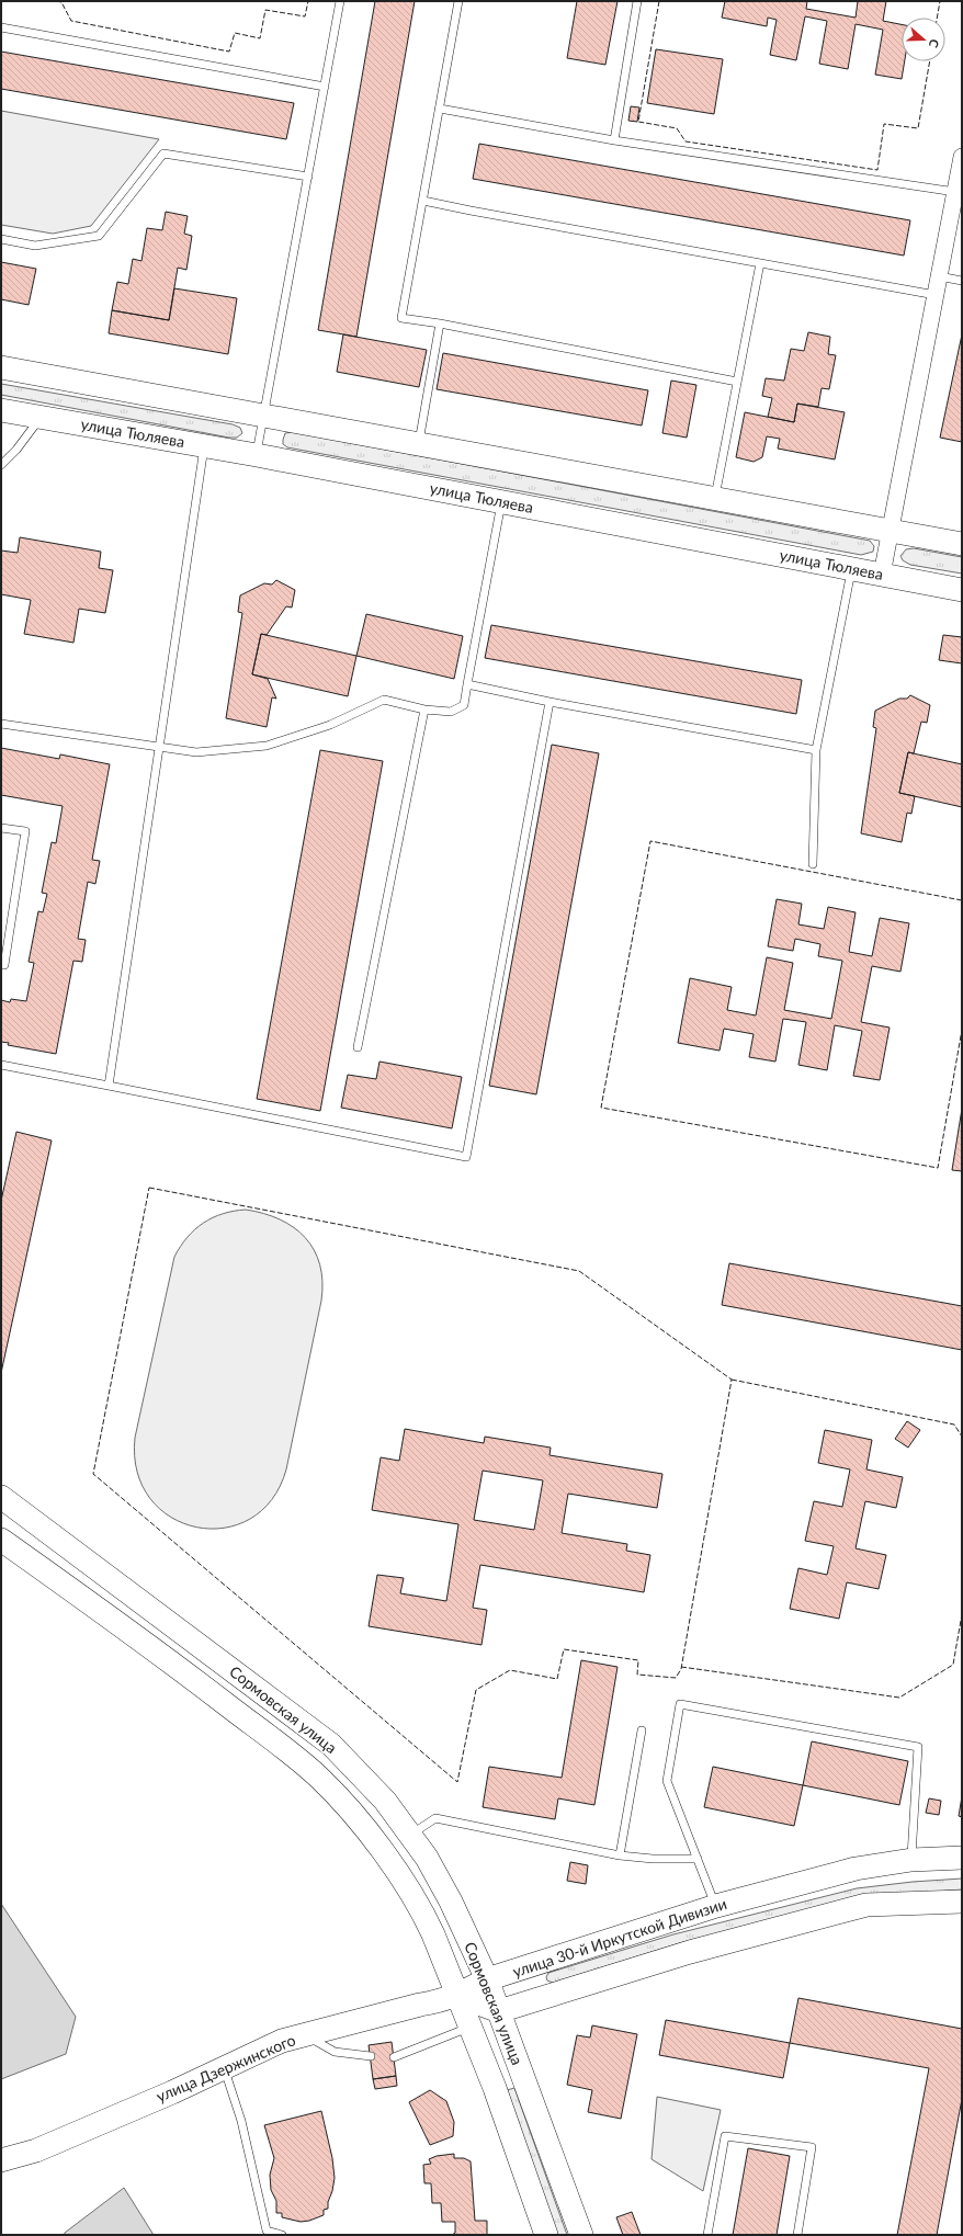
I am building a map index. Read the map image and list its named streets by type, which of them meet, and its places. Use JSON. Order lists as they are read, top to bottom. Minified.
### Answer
{"streets":{"main road":["улица Тюляева","Сормовская улица","улица 30-й Иркутской Дивизии","улица Дзержинского"]},"crossings":[["Сормовская улица","улица 30-й Иркутской Дивизии"],["Сормовская улица","улица Дзержинского"],["улица 30-й Иркутской Дивизии","улица Дзержинского"]],"north":"right"}
